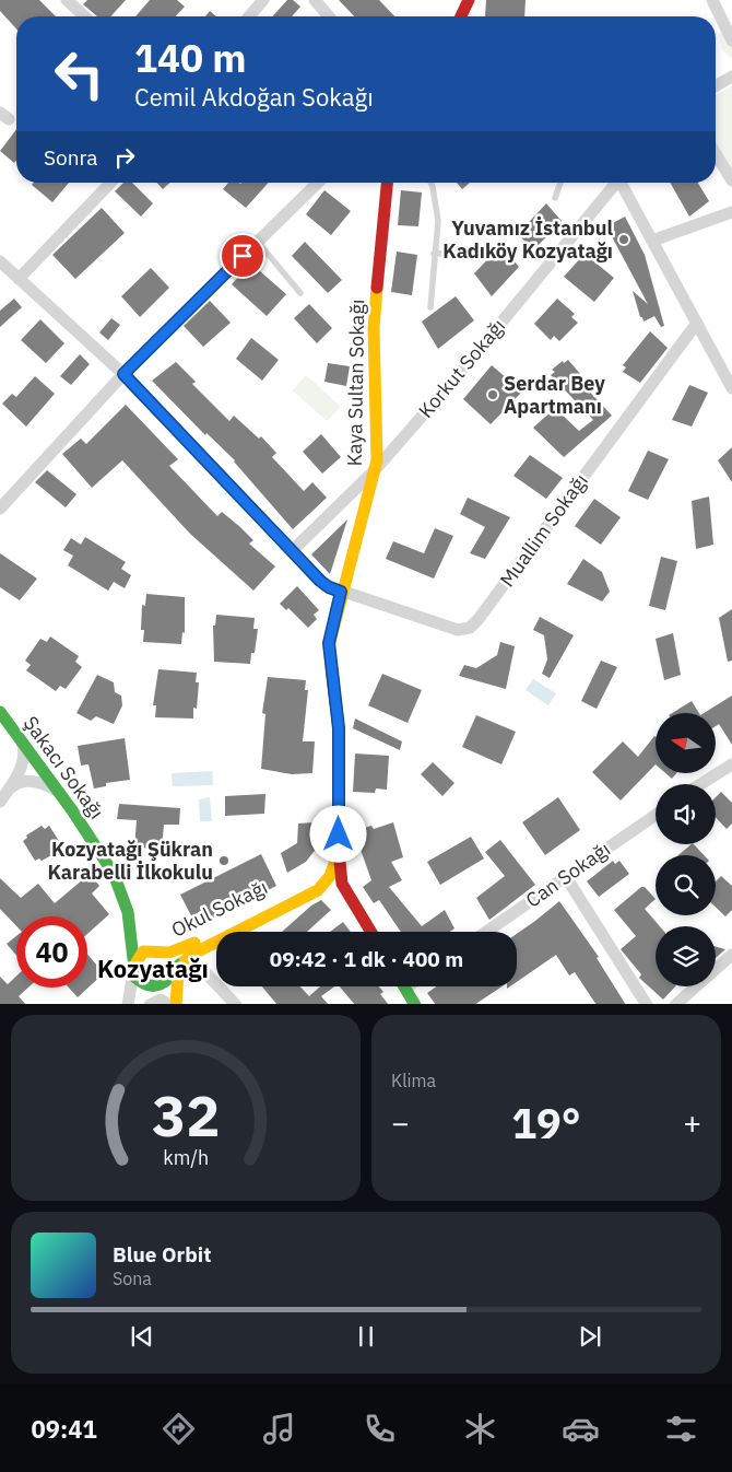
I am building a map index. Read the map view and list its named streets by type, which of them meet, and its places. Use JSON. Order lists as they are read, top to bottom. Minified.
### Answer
{"streets":{"street":["Korkut Sokağı","Kaya Sultan Sokağı","Muallim Sokağı","Şakacı Sokağı","Can Sokağı","Okul Sokağı"]},"crossings":[["Korkut Sokağı","Kaya Sultan Sokağı"],["Korkut Sokağı","Muallim Sokağı"],["Kaya Sultan Sokağı","Muallim Sokağı"],["Kaya Sultan Sokağı","Okul Sokağı"],["Şakacı Sokağı","Okul Sokağı"]],"districts":["Kozyatağı"],"places":["Yuvamız İstanbul Kadıköy Kozyatağı","Serdar Bey Apartmanı","Kozyatağı Şükran Karabelli İlkokulu"],"north":"left","page":{"turn":["140 m","Cemil Akdoğan Sokağı"],"then":"Sonra","limit":"40","trip":"09:42 · 1 dk · 400 m","tile":"Klima","heat":["−","19°","+"],"song":["Blue Orbit","Sona"],"tabs":"09:41","gauge":["32","km/h"]}}
